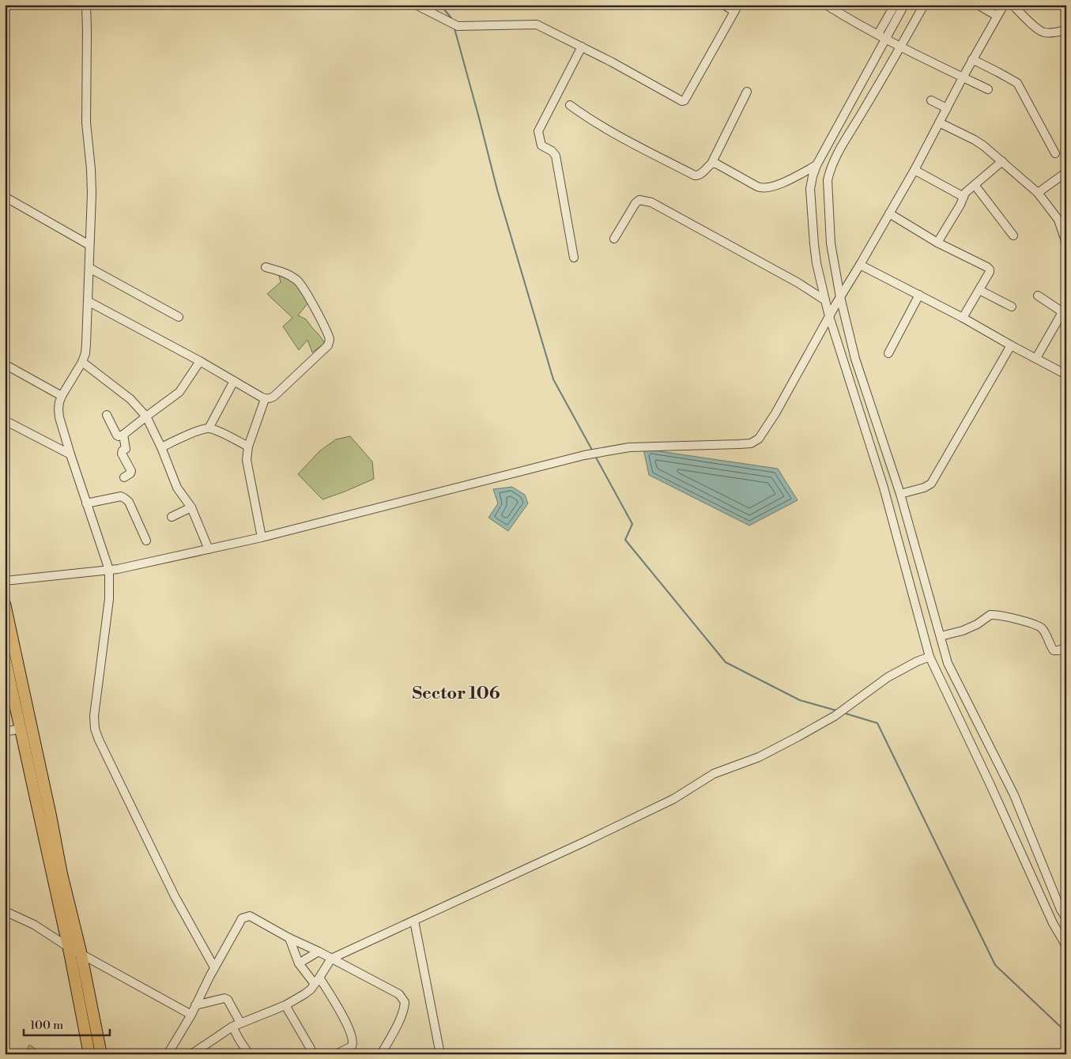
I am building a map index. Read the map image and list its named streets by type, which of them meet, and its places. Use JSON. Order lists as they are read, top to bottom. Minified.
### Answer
{"districts":["Sector 106"],"scale_bar":"100 m"}
